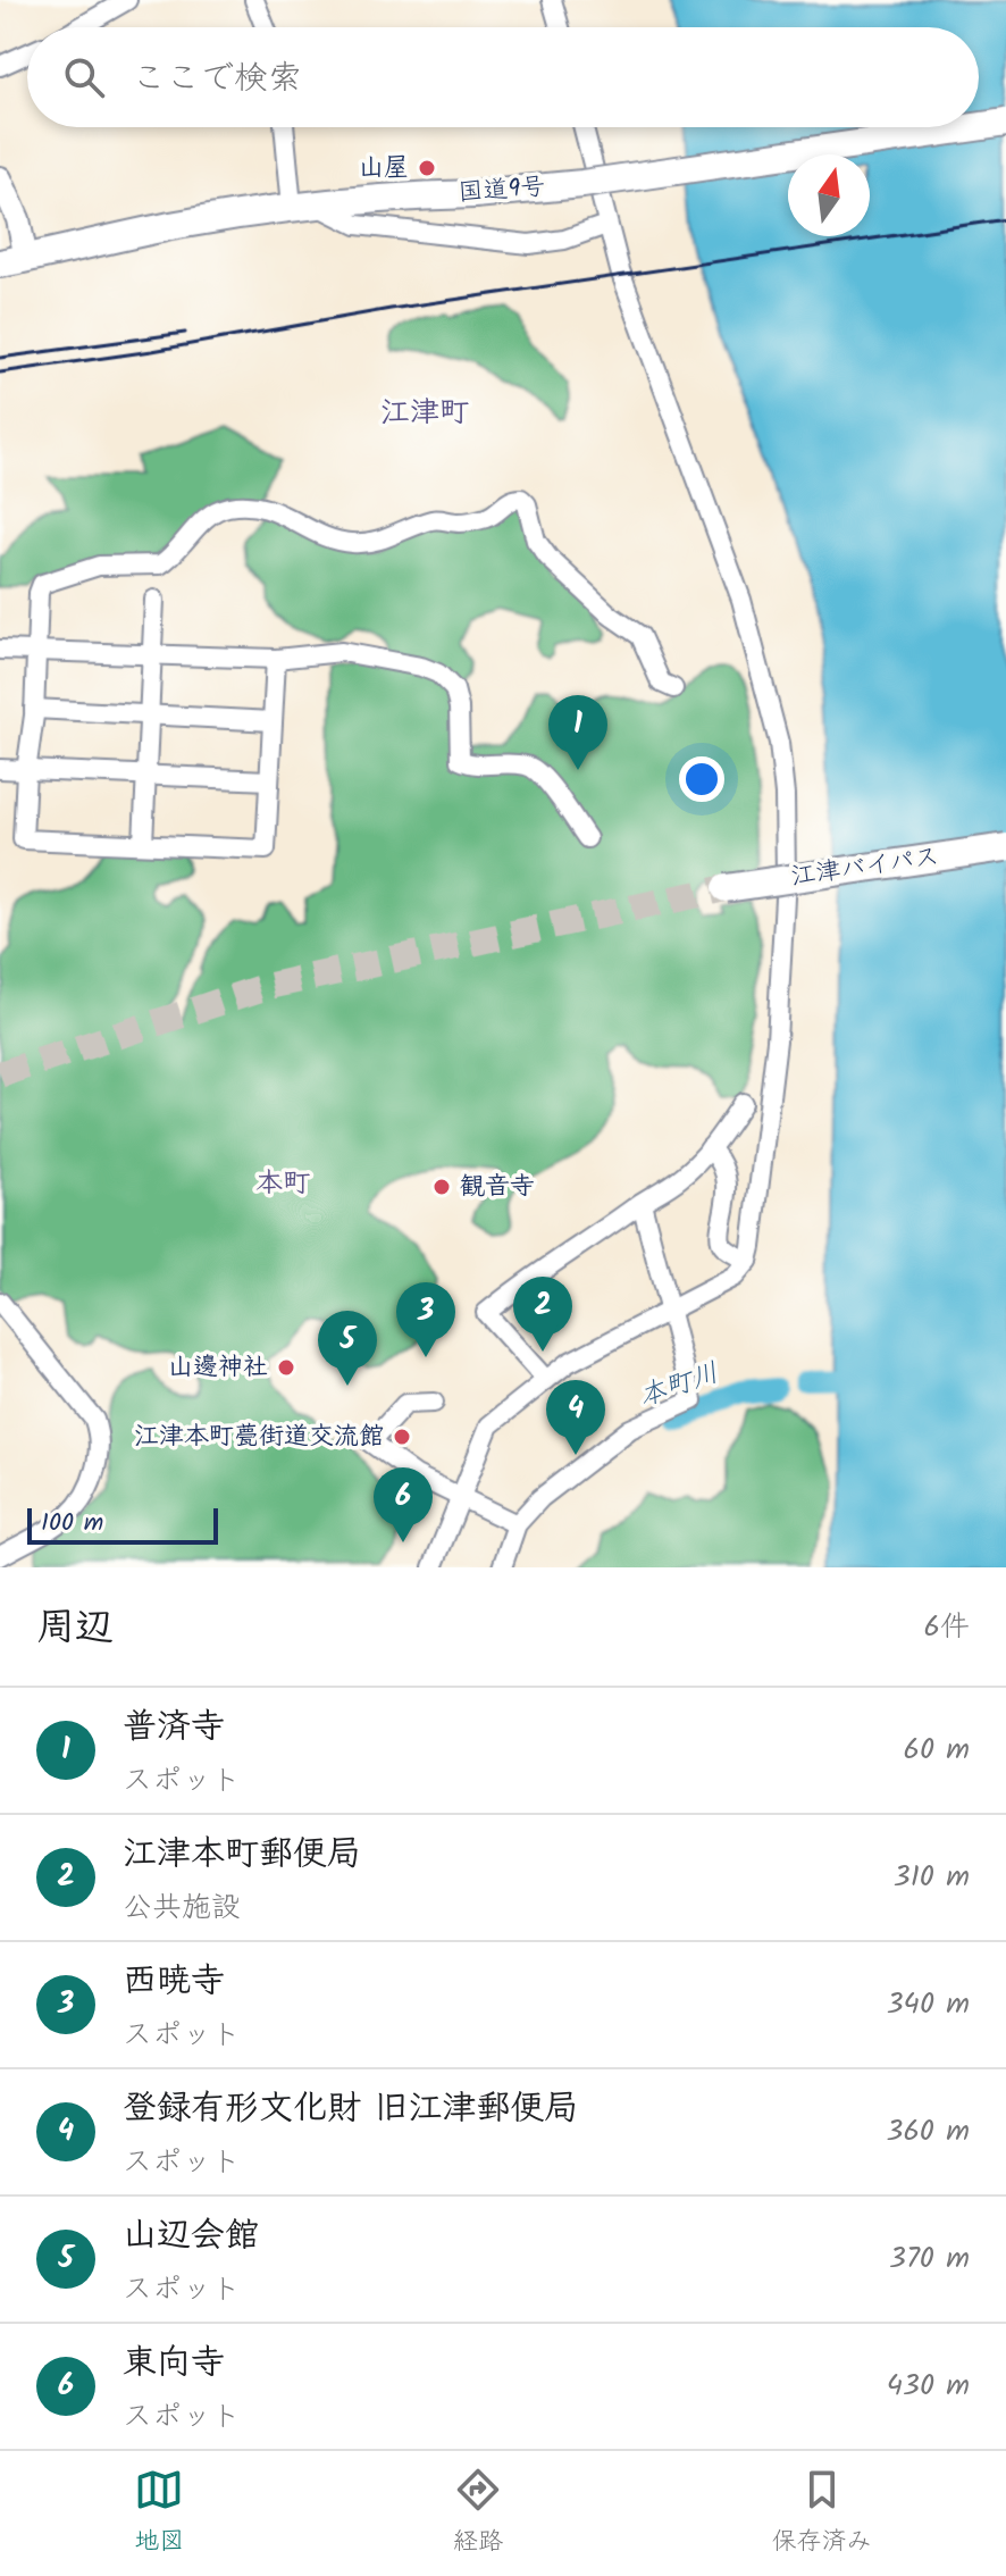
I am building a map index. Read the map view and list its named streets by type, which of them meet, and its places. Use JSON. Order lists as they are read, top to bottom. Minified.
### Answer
{"streets":{"highway":["国道9号","江津バイパス"]},"districts":["江津町","本町"],"water":["本町川"],"places":["山屋","観音寺","山邊神社","江津本町甍街道交流館"],"scale_bar":"100 m","north":"top","page":{"search":"ここで検索","pins":["1","2","3","5","4","6"],"scale":"100 m","heading":["周辺","6件"],"list":[{"mark":"1","name":"普済寺","note":"スポット","value":"60 m"},{"mark":"2","name":"江津本町郵便局","note":"公共施設","value":"310 m"},{"mark":"3","name":"西暁寺","note":"スポット","value":"340 m"},{"mark":"4","name":"登録有形文化財 旧江津郵便局","note":"スポット","value":"360 m"},{"mark":"5","name":"山辺会館","note":"スポット","value":"370 m"},{"mark":"6","name":"東向寺","note":"スポット","value":"430 m"}],"nav":["地図","経路","保存済み"]}}
